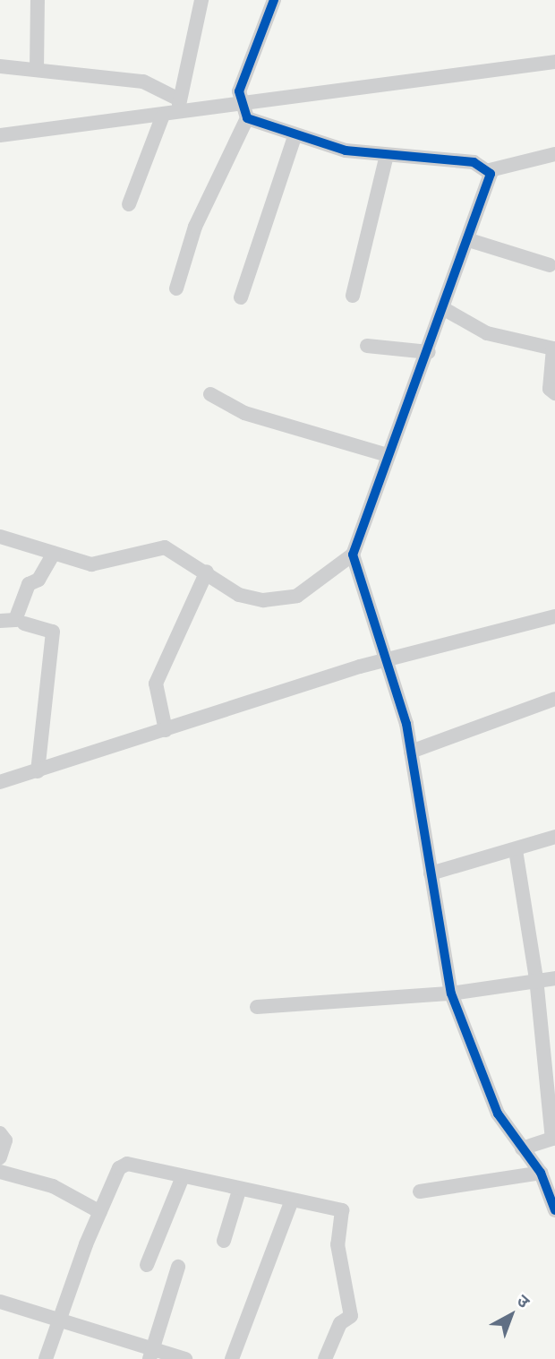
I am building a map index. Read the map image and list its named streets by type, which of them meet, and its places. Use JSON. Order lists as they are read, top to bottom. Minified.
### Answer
{"north":"top right"}
